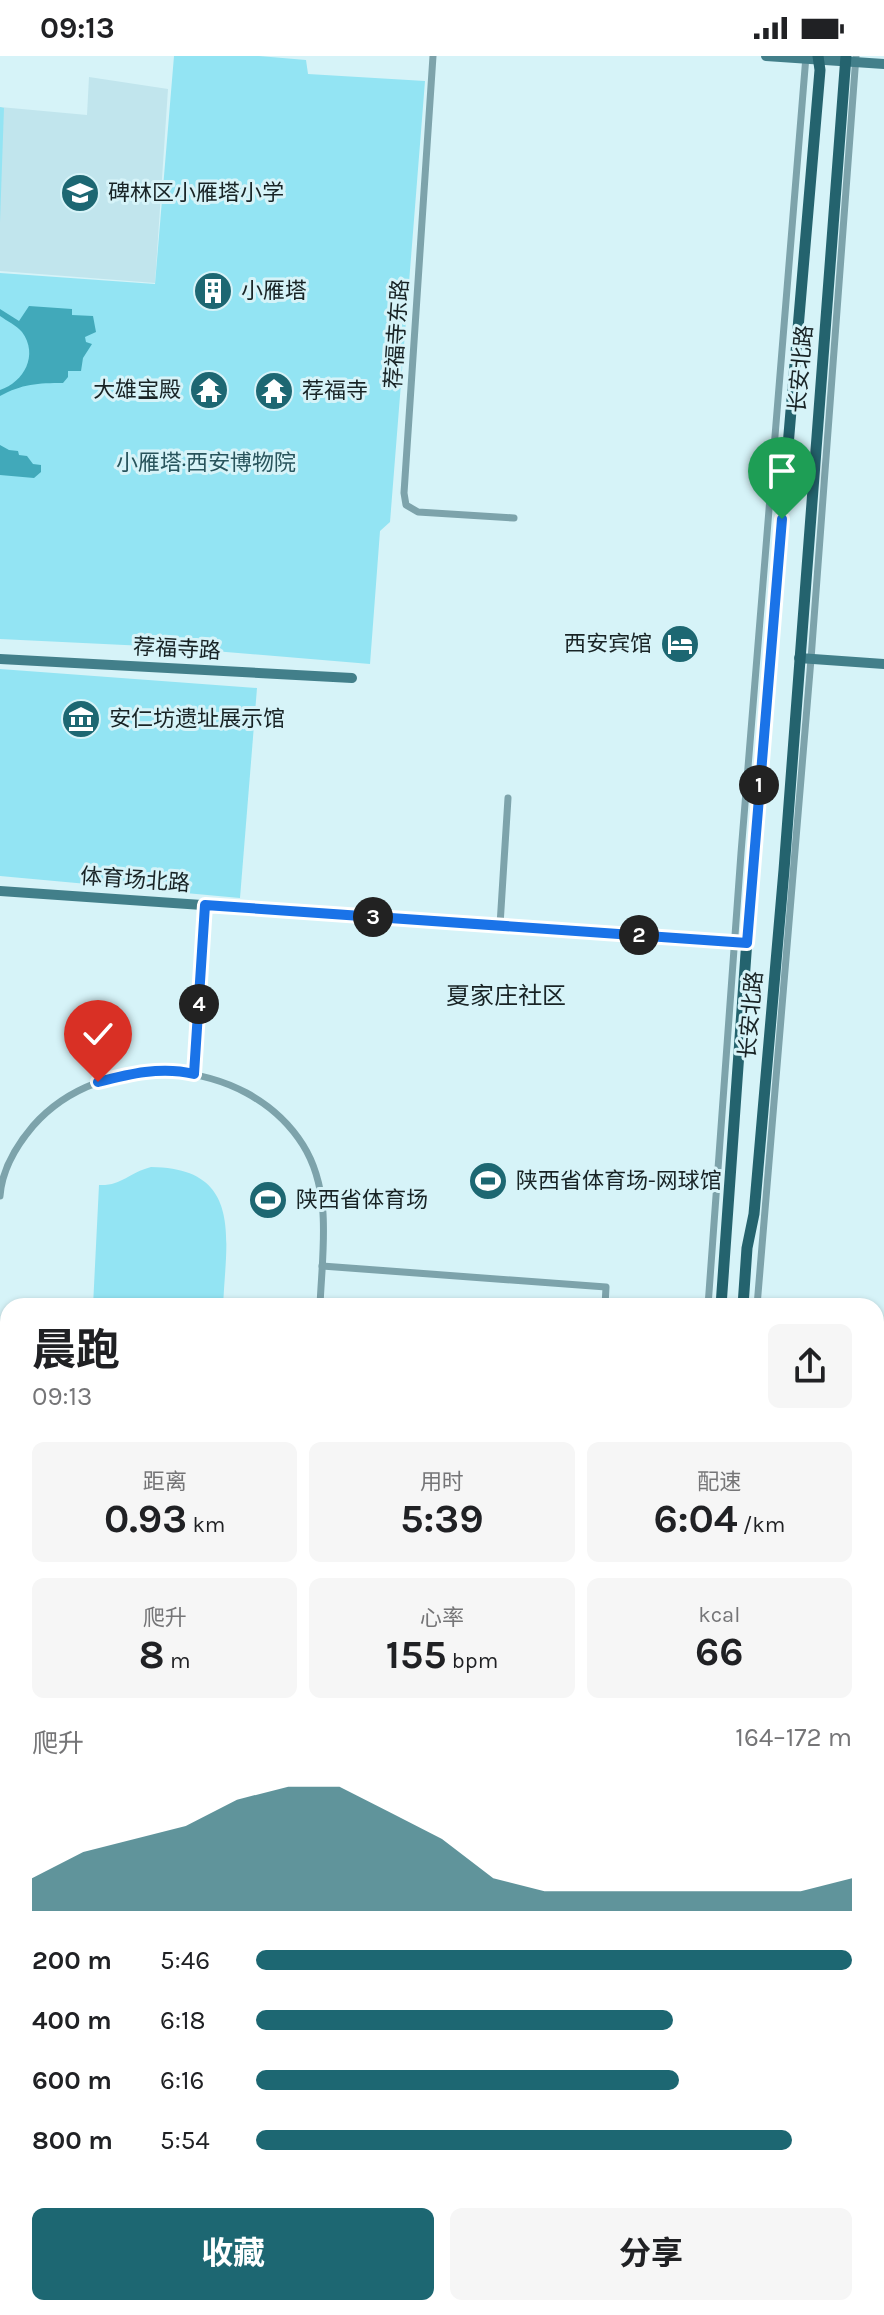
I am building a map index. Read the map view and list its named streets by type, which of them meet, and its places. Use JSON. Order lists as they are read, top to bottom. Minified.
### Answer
{"streets":{"main road":["长安北路"],"street":["荐福寺东路","荐福寺路","体育场北路"]},"crossings":[["长安北路","体育场北路"]],"districts":["夏家庄社区"],"parks":["小雁塔·西安博物院"],"places":{"school or university":["碑林区小雁塔小学"],"building":["小雁塔"],"temple":["大雄宝殿","荐福寺"],"hotel":["西安宾馆"],"museum":["安仁坊遗址展示馆"],"sports":["陕西省体育场-网球馆","陕西省体育场"]},"page":{"status":"09:13","pins":["1","3","2","4"],"heading":["晨跑","09:13"],"stats":[["距离","0.93 km"],["用时","5:39"],["配速","6:04 /km"],["爬升","8 m"],["心率","155 bpm"],["kcal","66"]],"chart":["爬升","164–172 m"],"list":[{"name":"200 m","note":"5:46"},{"name":"400 m","note":"6:18"},{"name":"600 m","note":"6:16"},{"name":"800 m","note":"5:54"}],"buttons":["收藏","分享"]}}
